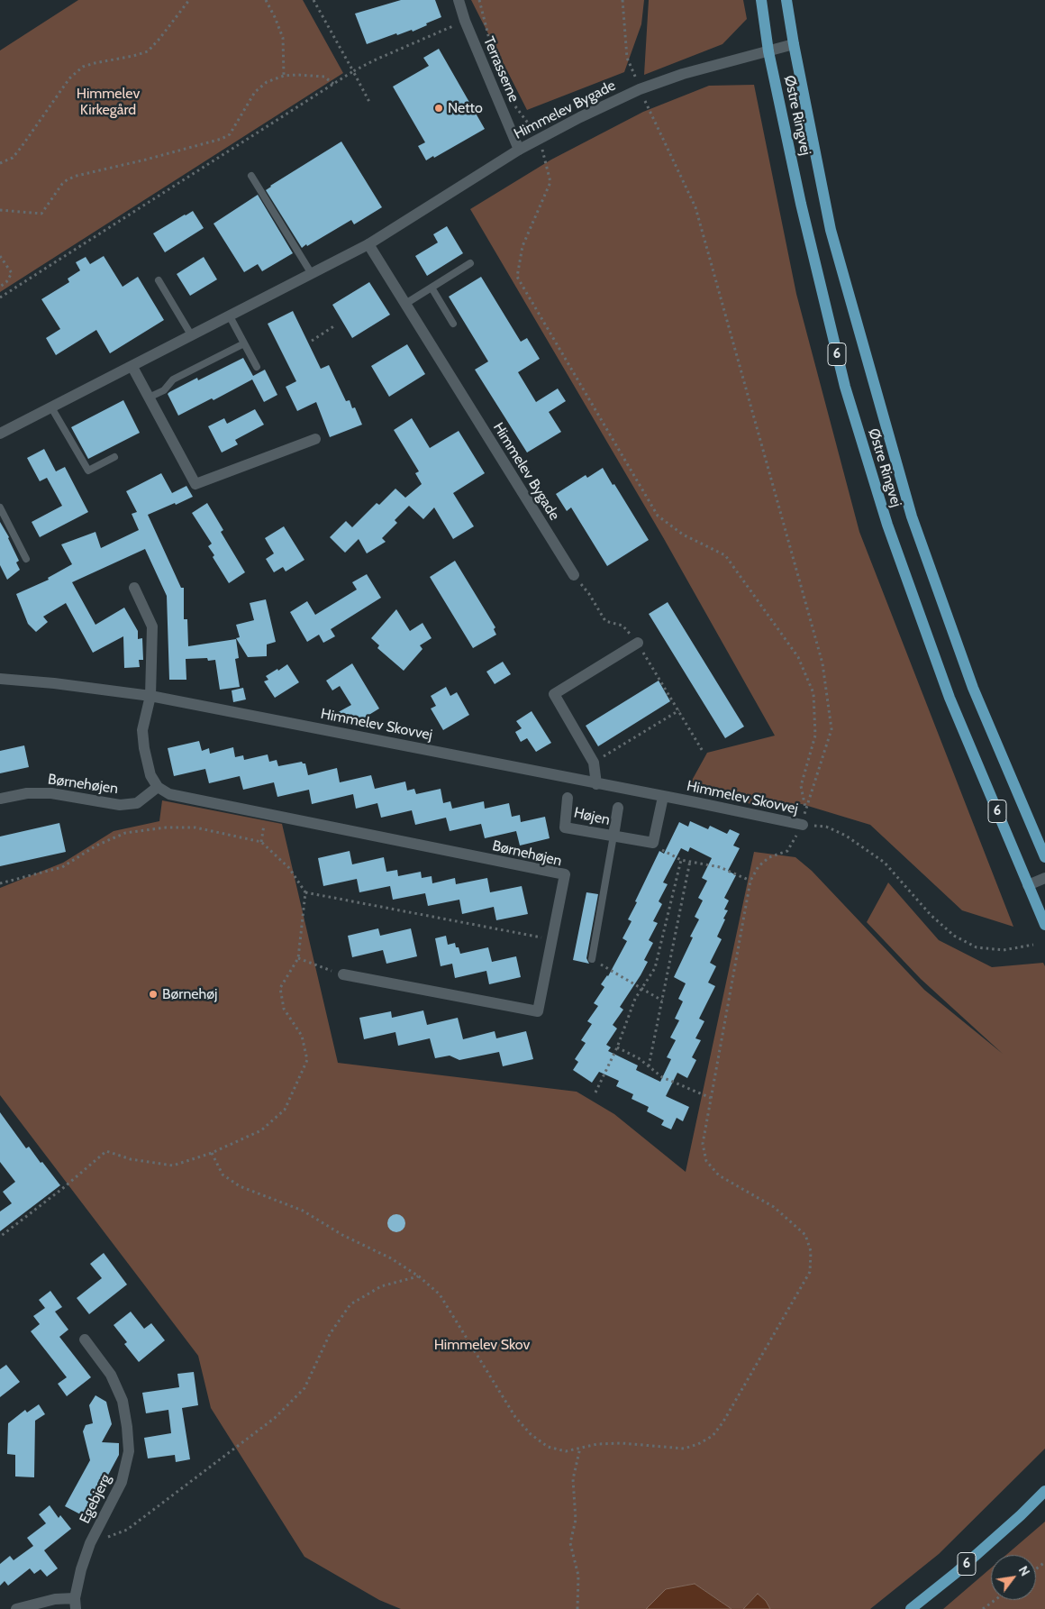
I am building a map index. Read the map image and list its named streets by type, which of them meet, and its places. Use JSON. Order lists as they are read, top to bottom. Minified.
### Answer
{"streets":{"main road":["Østre Ringvej","6"],"street":["Terrasserne","Himmelev Bygade","Himmelev Skovvej","Børnehøjen","Højen","Egebjerg"]},"crossings":[["Terrasserne","Himmelev Bygade"],["Himmelev Bygade","Østre Ringvej"]],"parks":["Himmelev Kirkegård","Himmelev Skov"],"places":["Netto","Børnehøj"],"north":"top right"}
